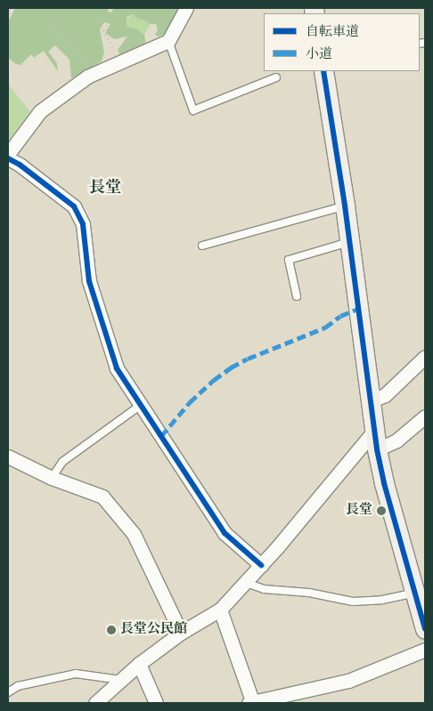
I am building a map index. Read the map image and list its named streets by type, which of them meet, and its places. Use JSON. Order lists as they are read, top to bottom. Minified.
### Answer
{"districts":["長堂"],"places":["長堂","長堂公民館"],"legend":["自転車道","小道"]}
